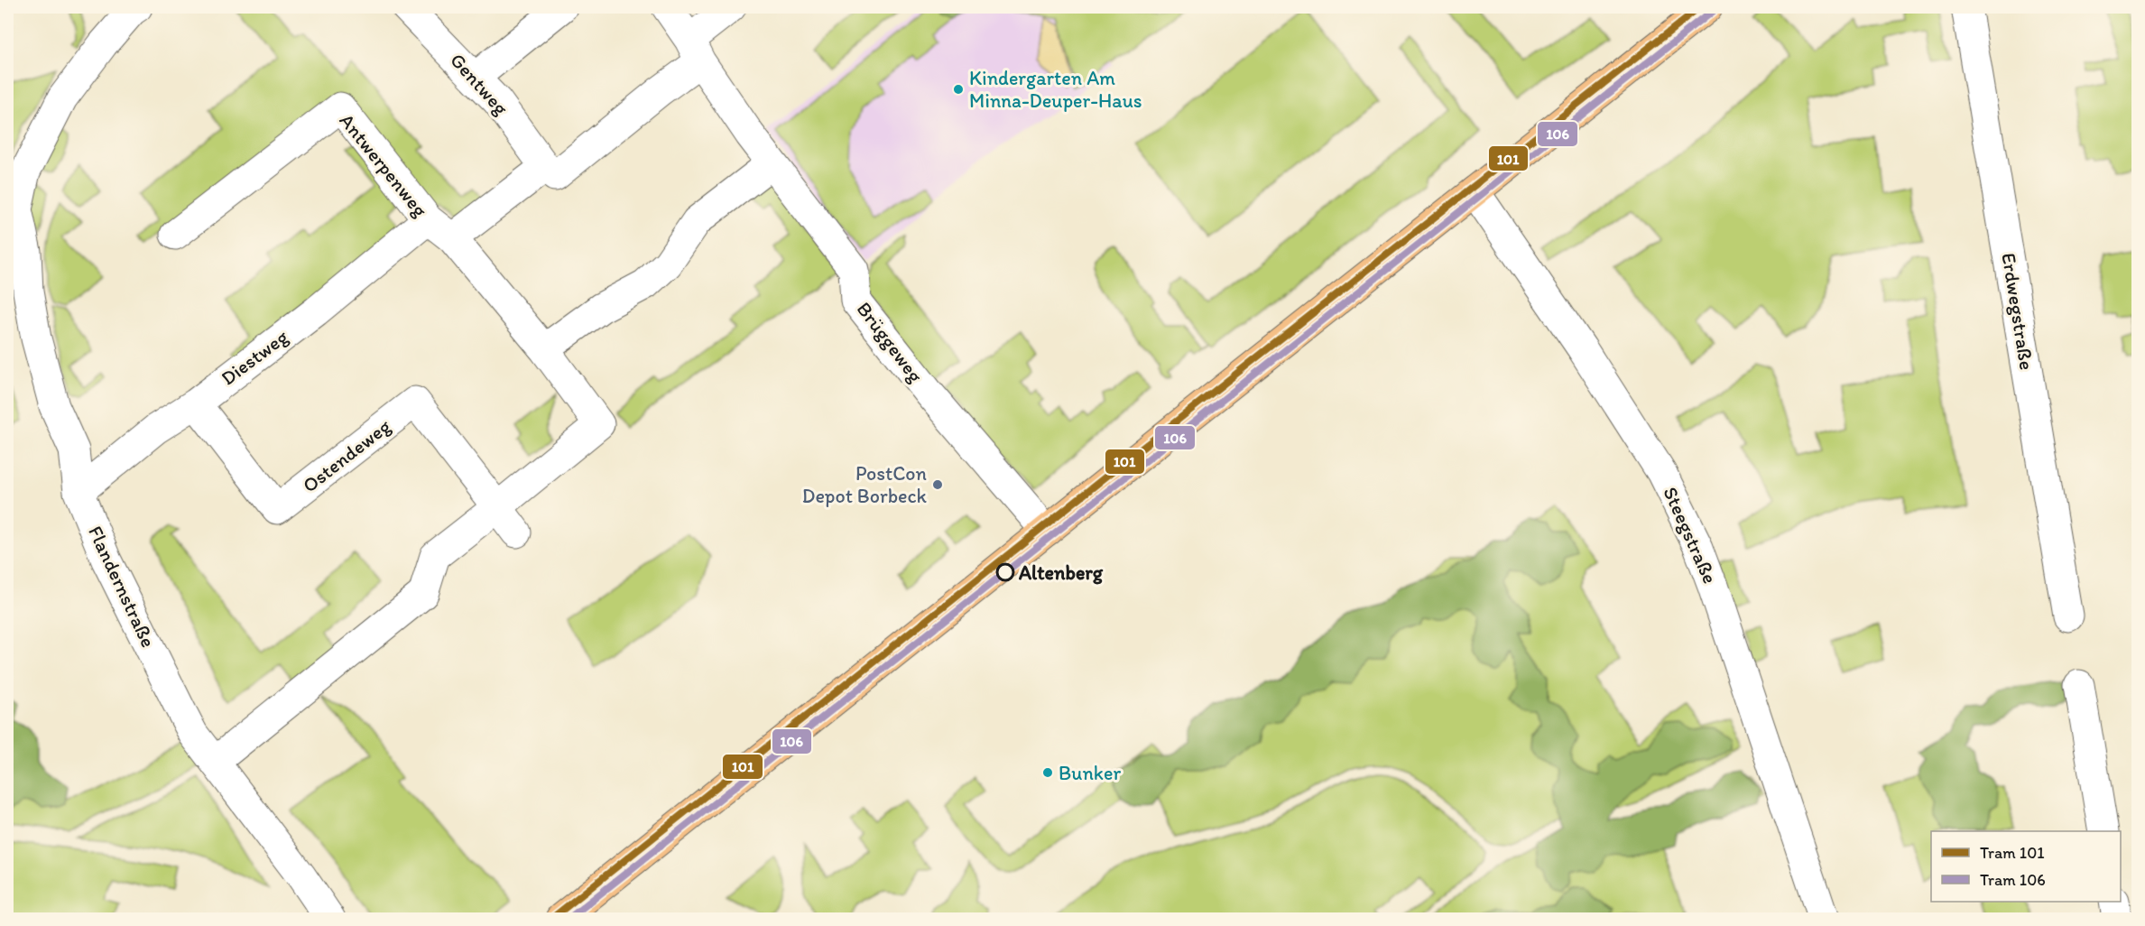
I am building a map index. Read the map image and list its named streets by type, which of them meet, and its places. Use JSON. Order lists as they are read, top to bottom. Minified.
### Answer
{"streets":{"street":["Gentweg","Antwerpenweg","Erdwegstraße","Brüggeweg","Diestweg","Ostendeweg","Steegstraße","Flandernstraße"]},"crossings":[["Antwerpenweg","Diestweg"],["Antwerpenweg","Ostendeweg"],["Diestweg","Ostendeweg"],["Diestweg","Flandernstraße"]],"places":["Kindergarten Am Minna-Deuper-Haus","PostCon Depot Borbeck","Altenberg","Bunker"],"lines":["tram line 101","tram line 106"],"legend":["Tram 101","Tram 106"]}
